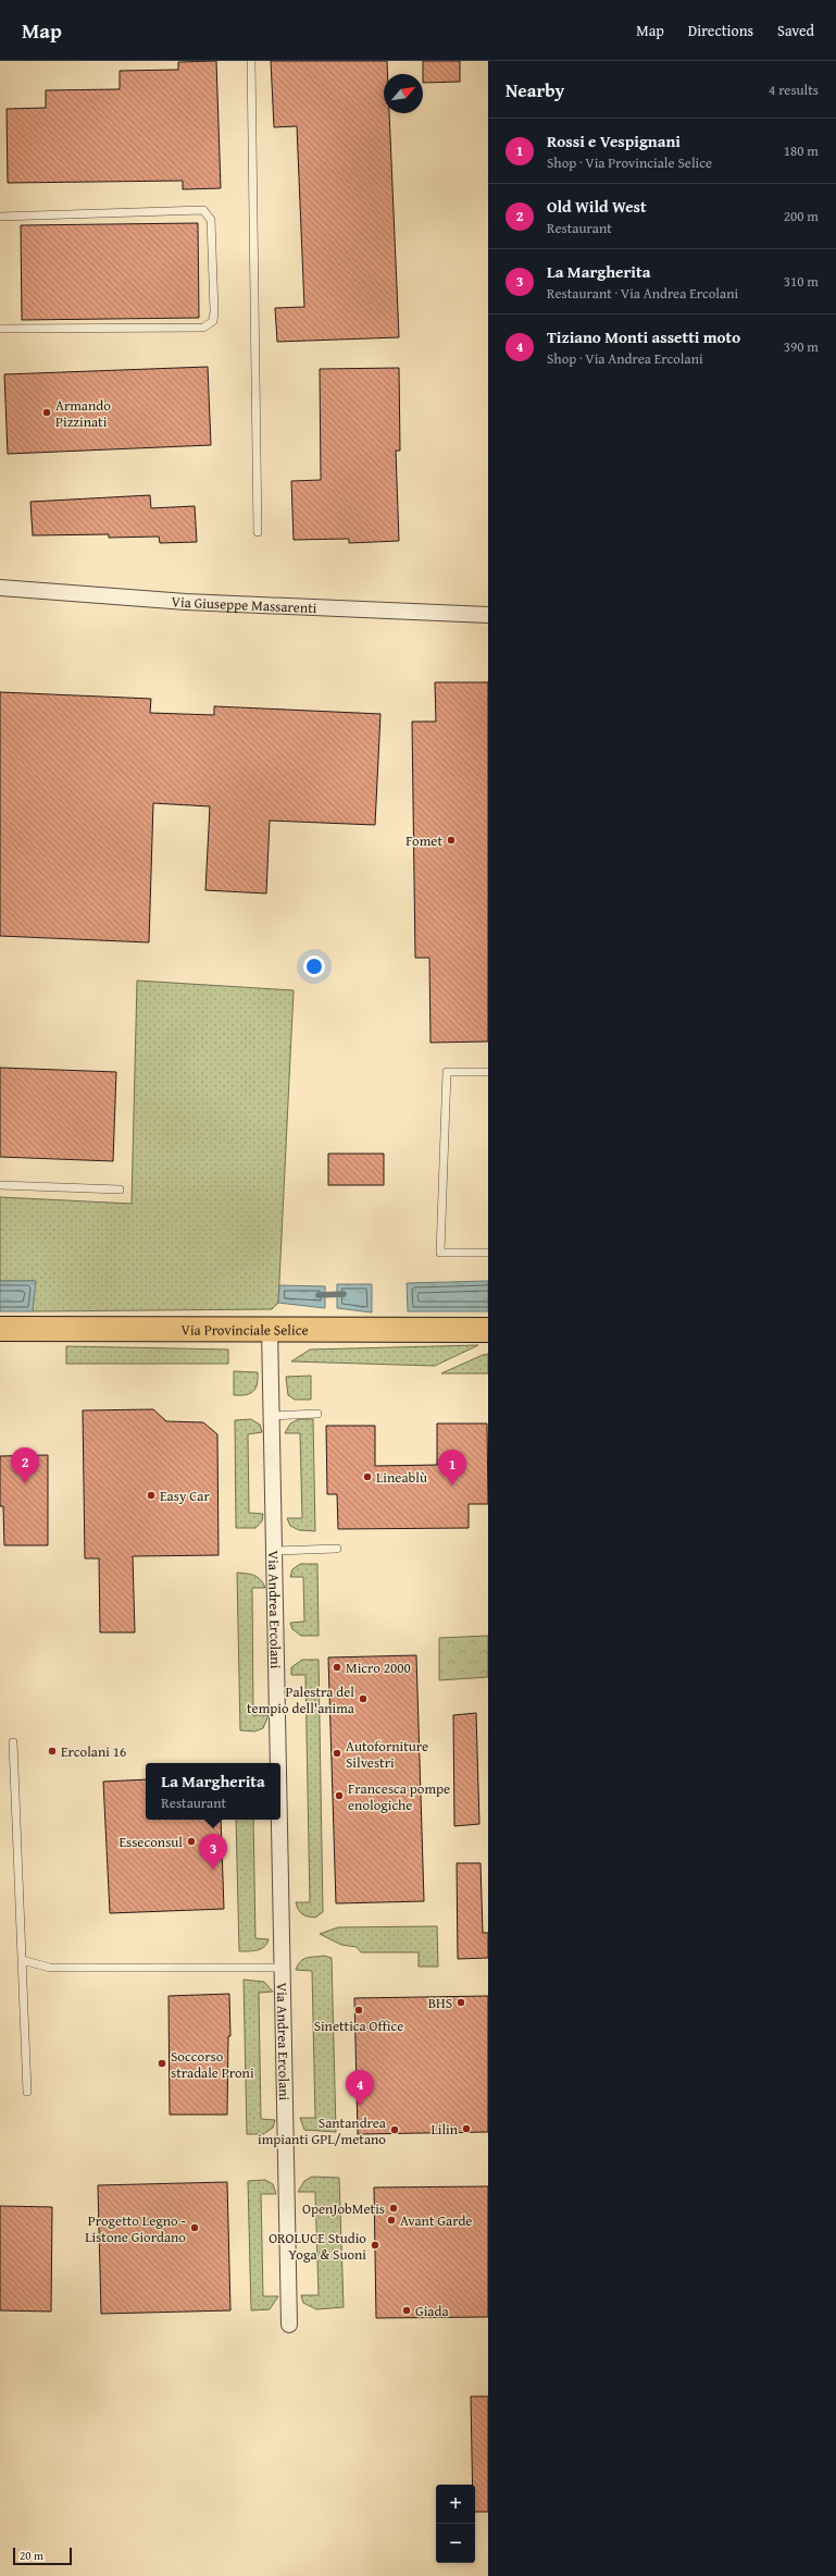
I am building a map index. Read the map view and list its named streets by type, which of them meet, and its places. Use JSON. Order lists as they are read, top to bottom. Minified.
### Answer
{"streets":{"main road":["Via Provinciale Selice"],"street":["Via Giuseppe Massarenti","Via Andrea Ercolani"]},"crossings":[["Via Provinciale Selice","Via Andrea Ercolani"]],"places":["Armando Pizzinati","Fomet","Lineablù","Easy Car","Micro 2000","Palestra del tempio dell'anima","Ercolani 16","Autoforniture Silvestri","Francesca pompe enologiche","Esseconsul","BHS","Sinettica Office","Soccorso stradale Proni","Lilin","Santandrea impianti GPL/metano","OpenJobMetis","Avant Garde","Progetto Legno - Listone Giordano","OROLUCE Studio Yoga & Suoni","Giada"],"scale_bar":"20 m","north":"top right","page":{"header":"Map","nav":["Map","Directions","Saved"],"heading":["Nearby","4 results"],"list":[{"mark":"1","name":"Rossi e Vespignani","note":"Shop · Via Provinciale Selice","value":"180 m"},{"mark":"2","name":"Old Wild West","note":"Restaurant","value":"200 m"},{"mark":"3","name":"La Margherita","note":"Restaurant · Via Andrea Ercolani","value":"310 m"},{"mark":"4","name":"Tiziano Monti assetti moto","note":"Shop · Via Andrea Ercolani","value":"390 m"}],"pins":["2","1","3","4"],"popup":["La Margherita","Restaurant"],"map_buttons":["+","−"],"scale":"20 m"}}
